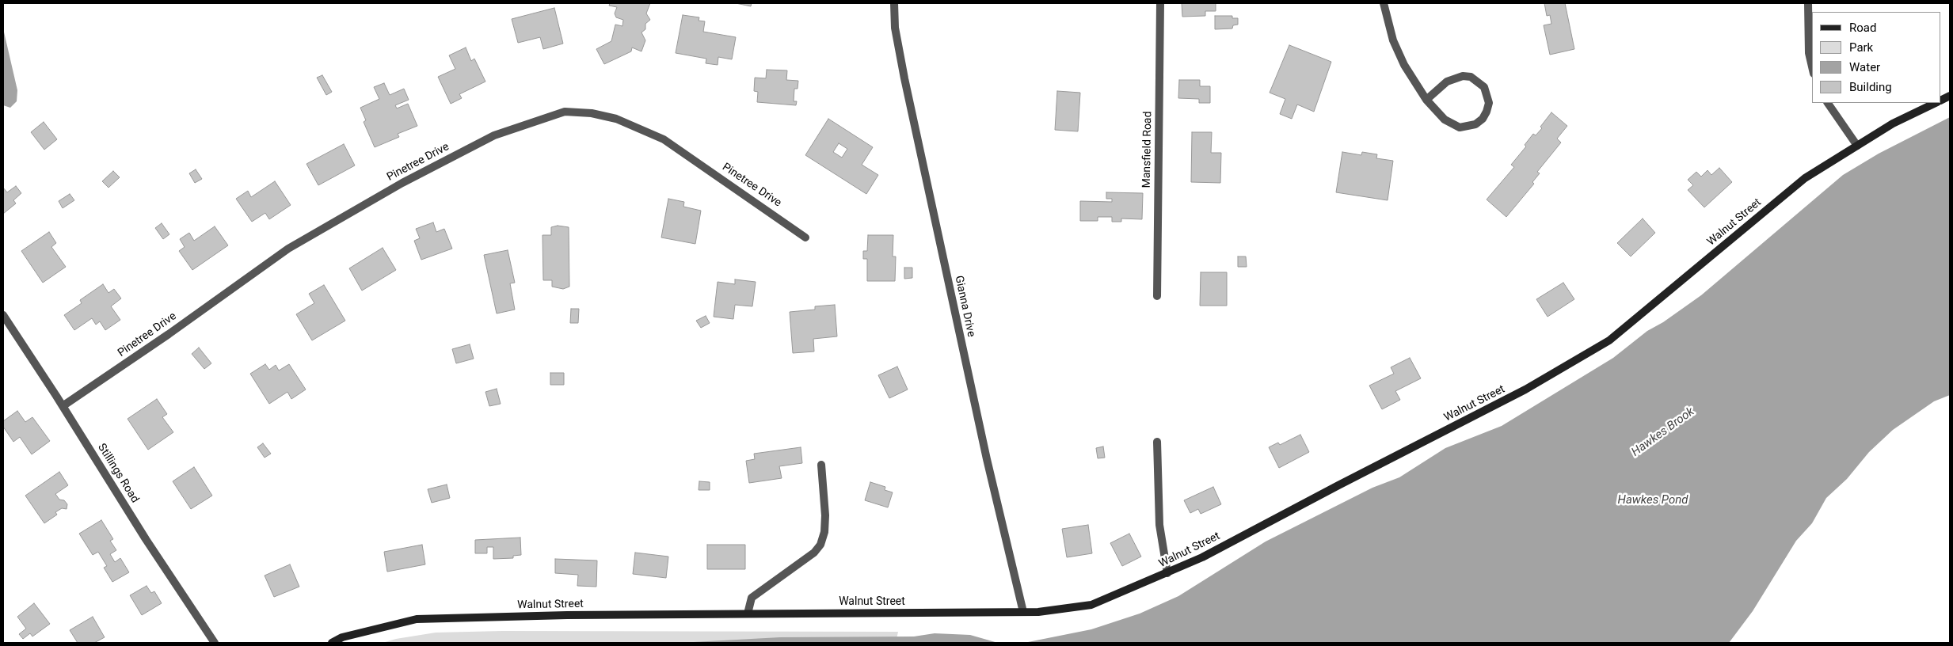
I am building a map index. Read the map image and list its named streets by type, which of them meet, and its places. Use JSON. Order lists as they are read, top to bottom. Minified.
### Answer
{"streets":{"main road":["Walnut Street"],"street":["Mansfield Road","Pinetree Drive","Gianna Drive","Stillings Road"]},"crossings":[["Pinetree Drive","Stillings Road"],["Walnut Street","Gianna Drive"]],"water":["Hawkes Brook","Hawkes Pond"],"legend":["Road","Park","Water","Building"]}
